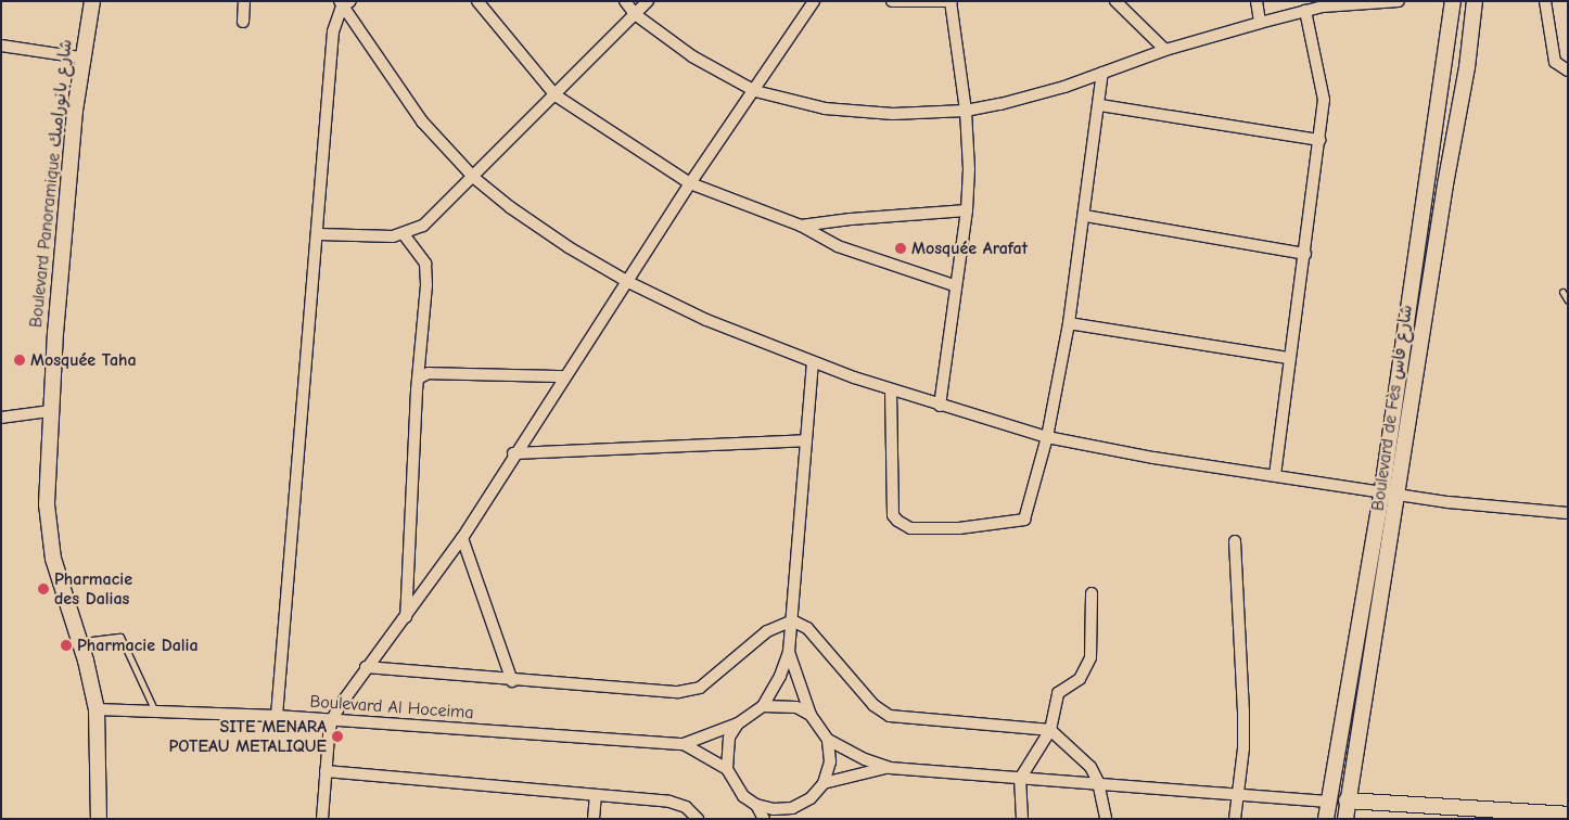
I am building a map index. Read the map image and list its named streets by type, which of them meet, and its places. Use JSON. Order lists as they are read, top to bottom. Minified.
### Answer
{"streets":{"main road":["Boulevard Panoramique شارع بانوراميك","Boulevard de Fès شارع فاس"],"street":["Boulevard Al Hoceima"]},"crossings":[["Boulevard Panoramique شارع بانوراميك","Boulevard Al Hoceima"]],"places":["Mosquée Arafat","Mosquée Taha","Pharmacie des Dalias","Pharmacie Dalia","SITE MENARA POTEAU METALIQUE"]}
